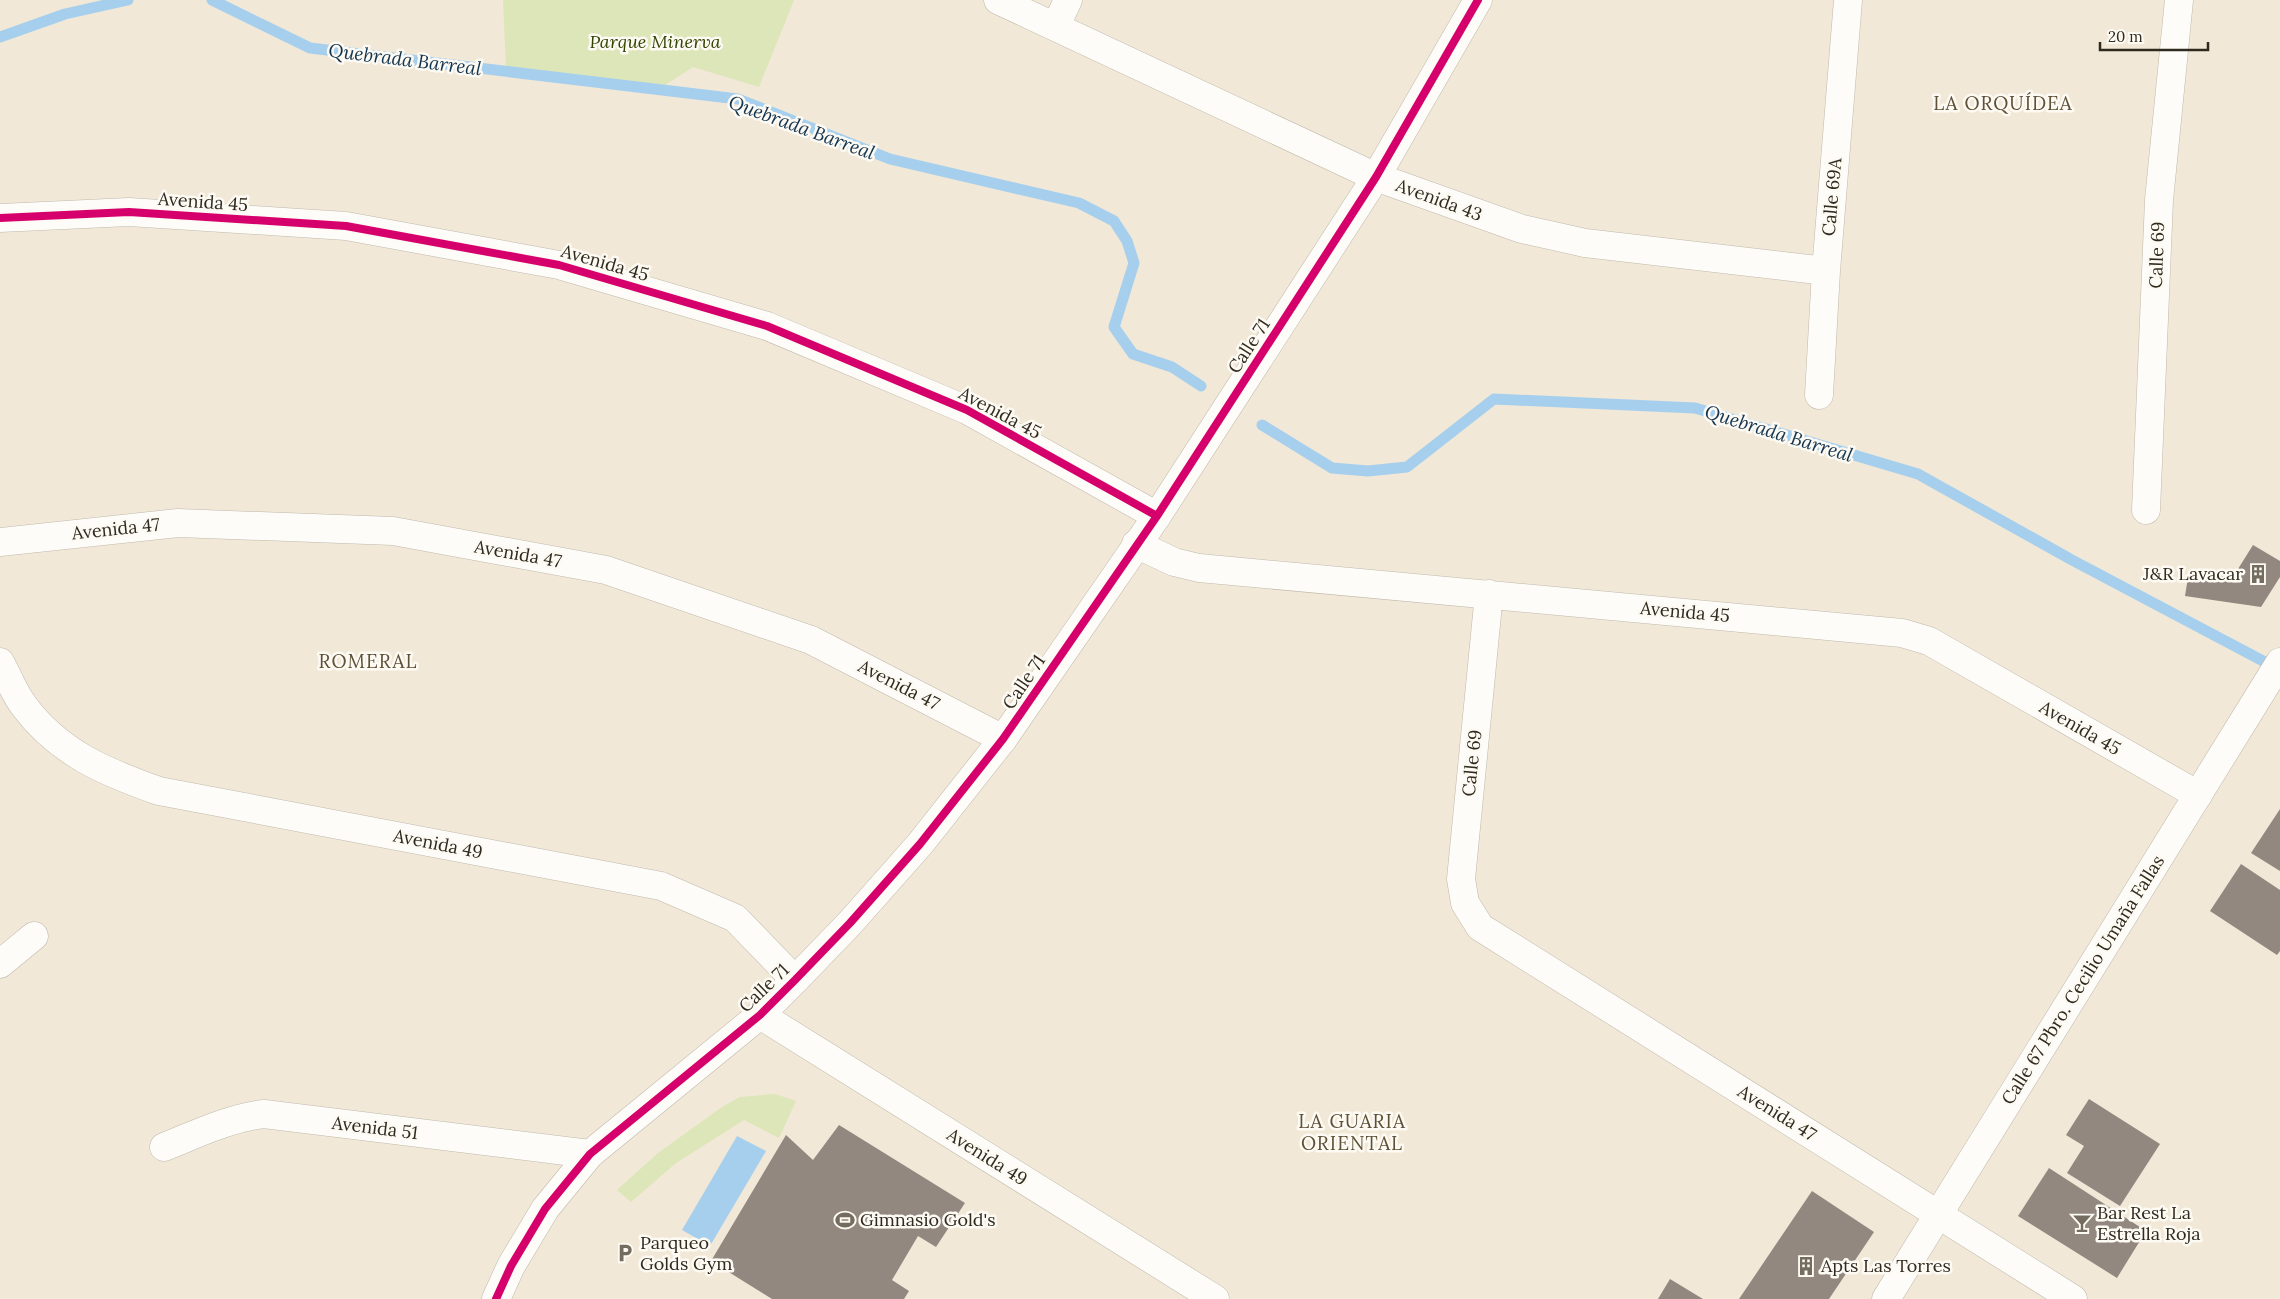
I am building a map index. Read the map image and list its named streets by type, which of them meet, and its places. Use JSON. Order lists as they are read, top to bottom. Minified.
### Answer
{"streets":{"street":["Calle 69A","Avenida 43","Avenida 45","Calle 69","Calle 71","Avenida 47","Avenida 49","Calle 67 Pbro. Cecilio Umaña Fallas","Avenida 51"]},"crossings":[["Calle 69A","Avenida 43"],["Avenida 43","Calle 71"],["Avenida 45","Calle 69"],["Avenida 45","Calle 71"],["Avenida 45","Calle 67 Pbro. Cecilio Umaña Fallas"],["Calle 69","Avenida 47"],["Calle 71","Avenida 47"],["Calle 71","Avenida 49"],["Calle 71","Avenida 51"],["Avenida 47","Calle 67 Pbro. Cecilio Umaña Fallas"]],"districts":["LA ORQUÍDEA","ROMERAL","LA GUARIA ORIENTAL"],"water":["Quebrada Barreal"],"parks":["Parque Minerva"],"places":{"building":["J&R Lavacar","Apts Las Torres"],"sports":["Gimnasio Gold's"],"bar":["Bar Rest La Estrella Roja"],"parking":["Parqueo Golds Gym"]},"scale_bar":"20 m"}
